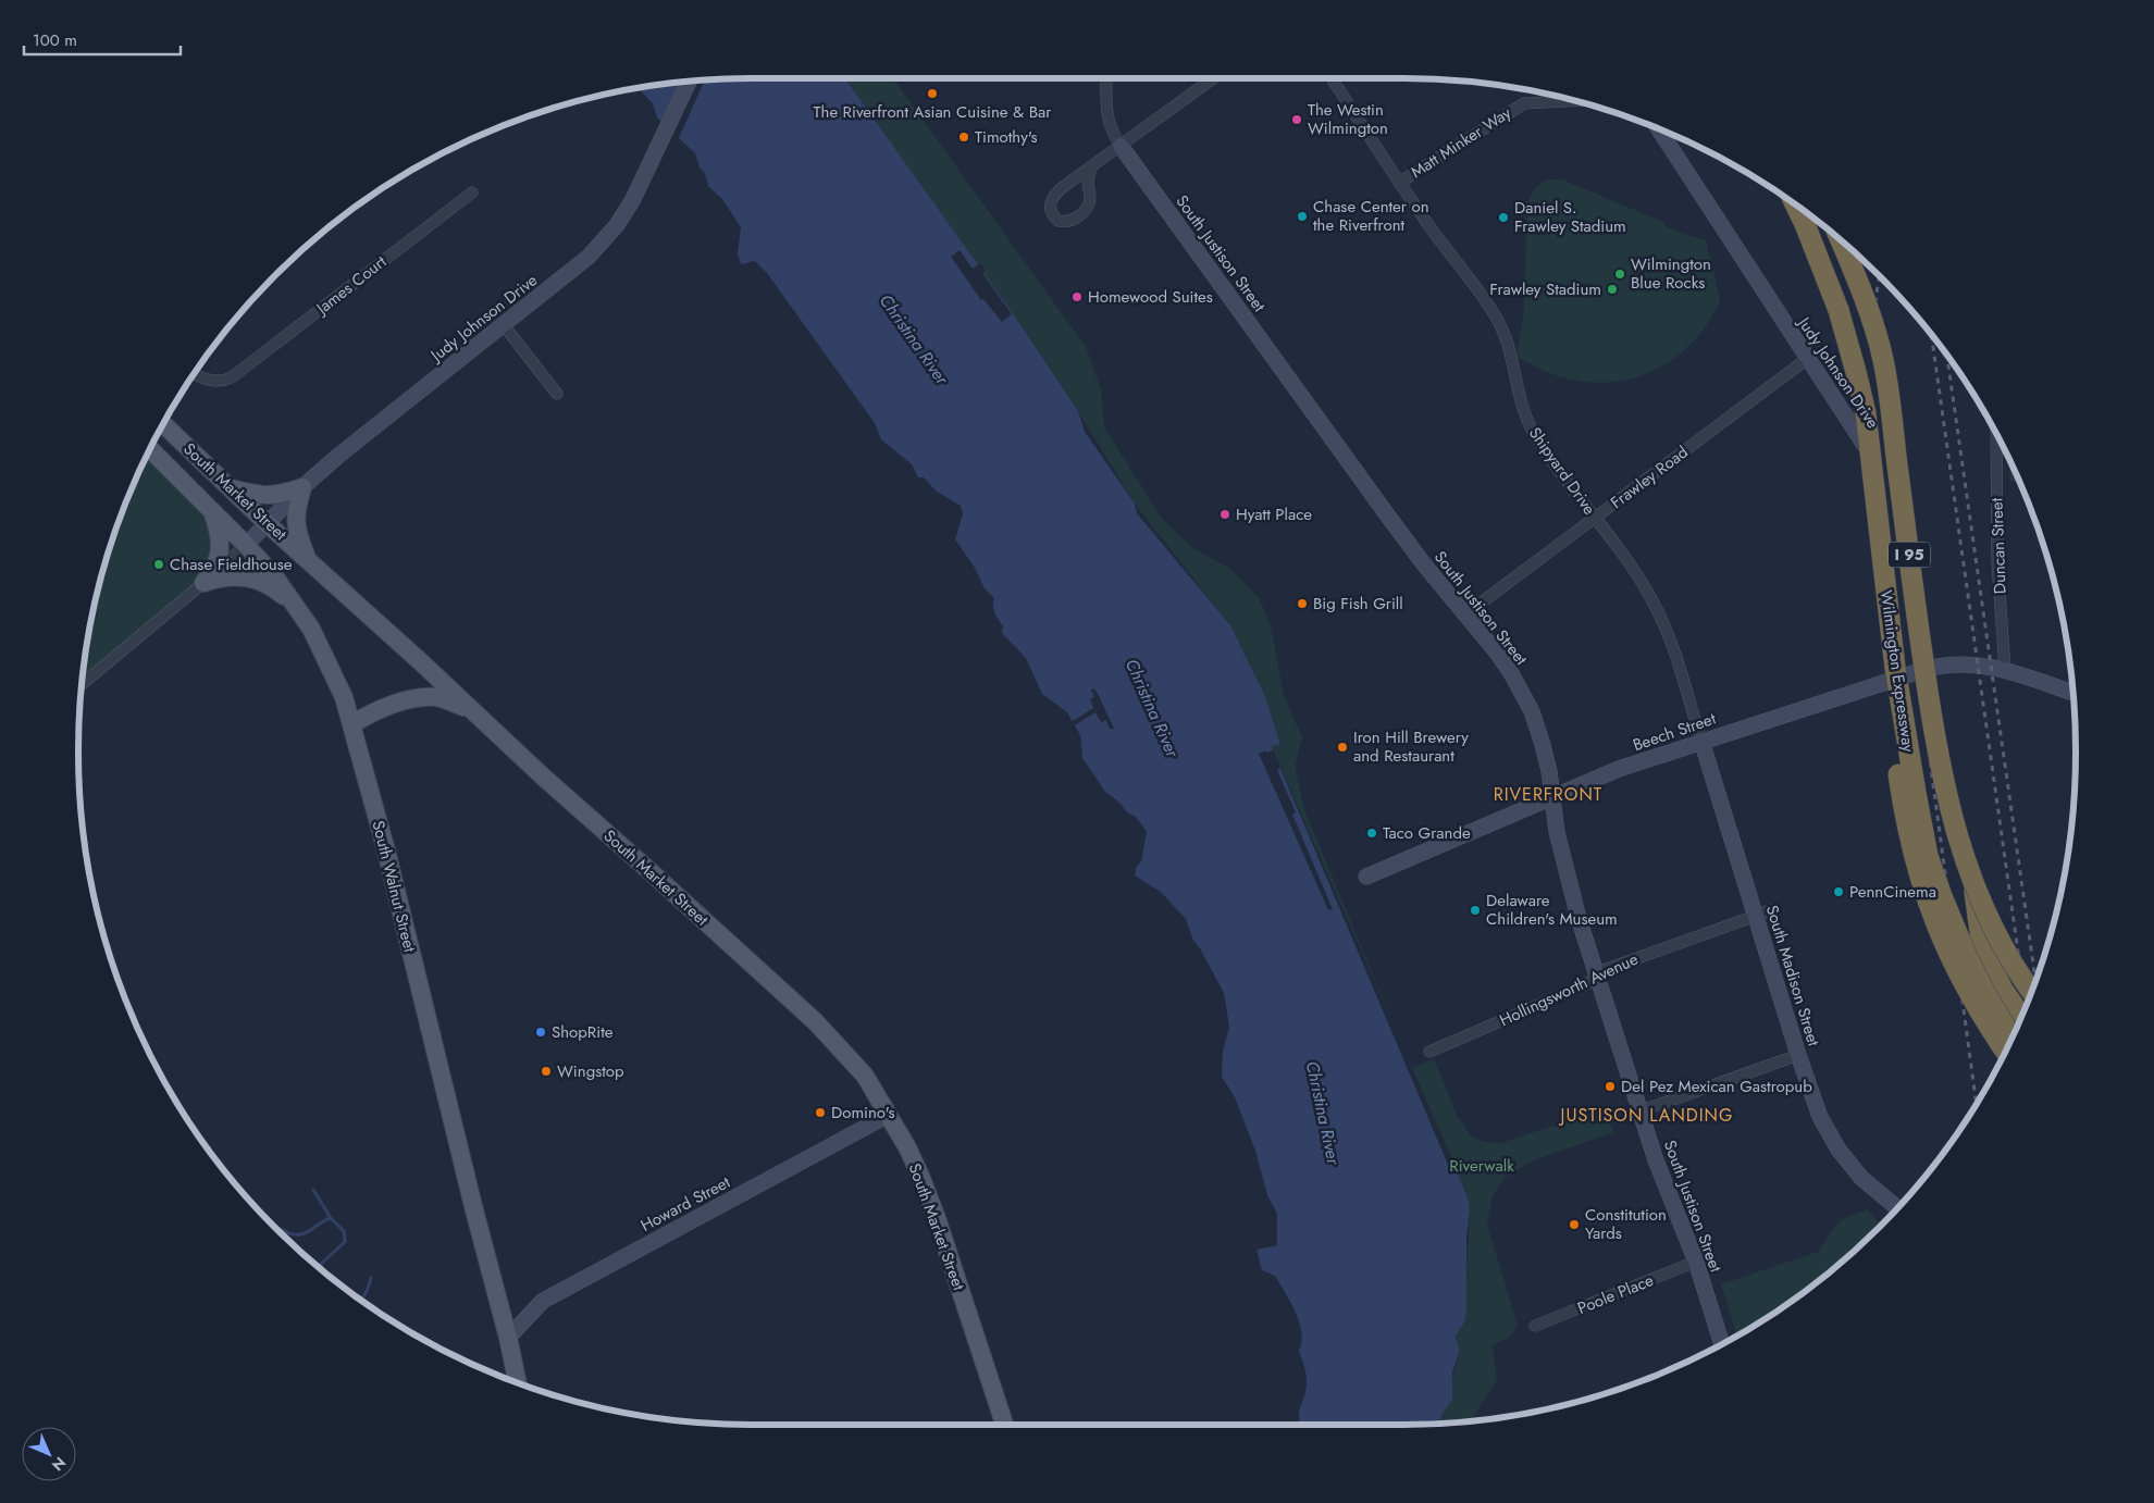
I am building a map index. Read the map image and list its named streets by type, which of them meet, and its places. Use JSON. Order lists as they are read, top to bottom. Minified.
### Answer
{"streets":{"highway":["I 95","Wilmington Expressway"],"main road":["South Market Street","South Walnut Street"],"street":["Matt Minker Way","South Justison Street","James Court","Judy Johnson Drive","Shipyard Drive","Frawley Road","Duncan Street","Beech Street","South Madison Street","Hollingsworth Avenue","Howard Street","Poole Place"]},"crossings":[["Matt Minker Way","Shipyard Drive"],["South Justison Street","Frawley Road"],["South Justison Street","Beech Street"],["South Justison Street","Hollingsworth Avenue"],["South Justison Street","Poole Place"],["Judy Johnson Drive","Frawley Road"],["Judy Johnson Drive","South Market Street"],["Judy Johnson Drive","Beech Street"],["Judy Johnson Drive","South Walnut Street"],["Shipyard Drive","Frawley Road"],["Shipyard Drive","Beech Street"],["Shipyard Drive","South Madison Street"],["South Market Street","Howard Street"],["Duncan Street","Beech Street"],["Beech Street","South Madison Street"],["South Walnut Street","Howard Street"],["South Madison Street","Hollingsworth Avenue"]],"districts":["RIVERFRONT","JUSTISON LANDING"],"water":["Christina River"],"parks":["Riverwalk"],"places":["The Riverfront Asian Cuisine & Bar","The Westin Wilmington","Timothy's","Chase Center on the Riverfront","Daniel S. Frawley Stadium","Wilmington Blue Rocks","Frawley Stadium","Homewood Suites","Hyatt Place","Chase Fieldhouse","Big Fish Grill","Iron Hill Brewery and Restaurant","Taco Grande","PennCinema","Delaware Children's Museum","ShopRite","Wingstop","Del Pez Mexican Gastropub","Domino's","Constitution Yards"],"scale_bar":"100 m","north":"bottom right"}
